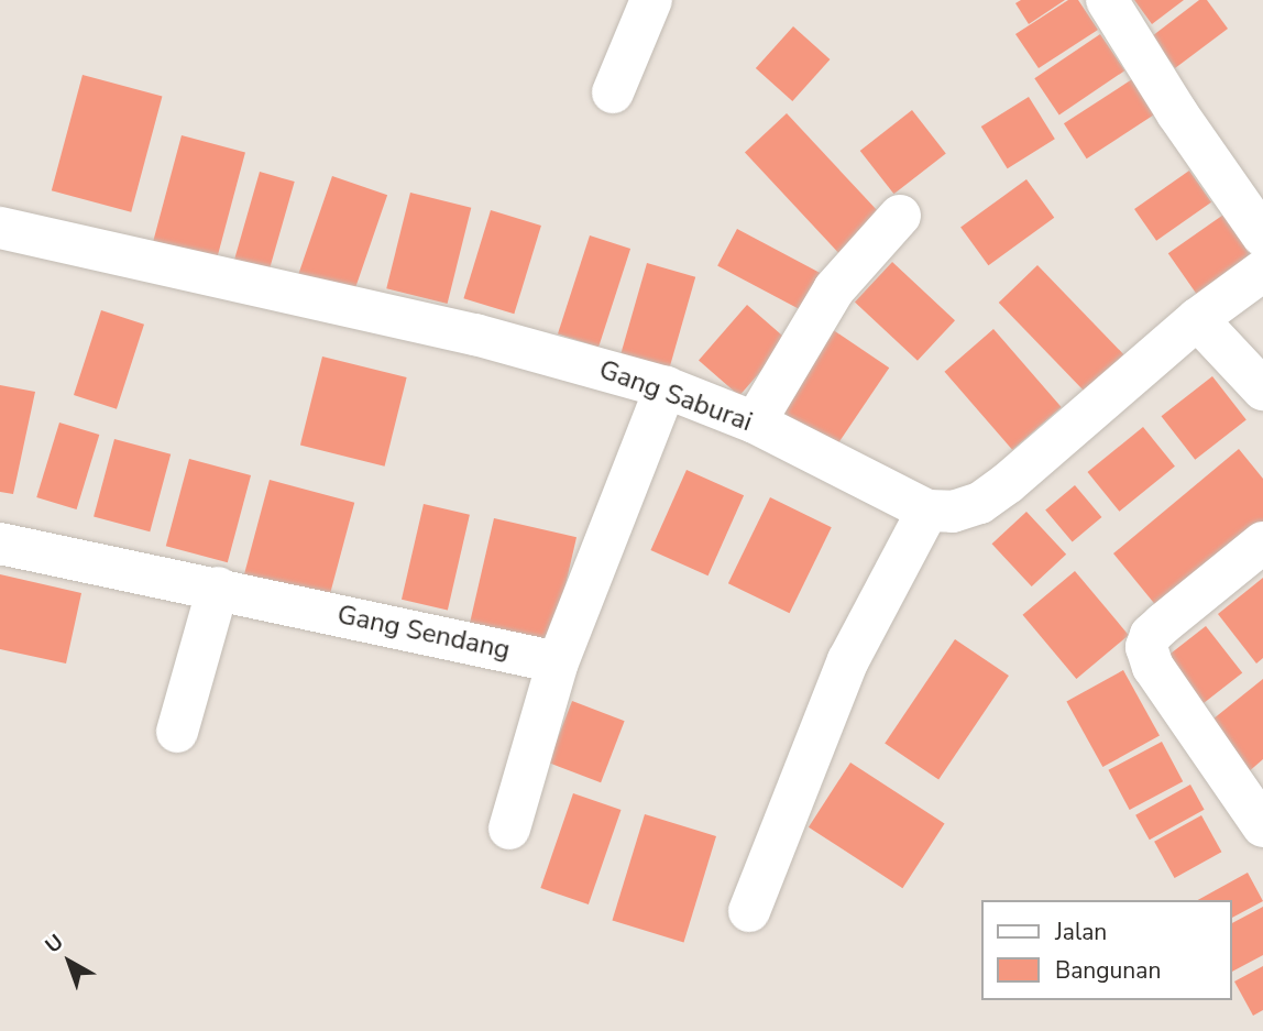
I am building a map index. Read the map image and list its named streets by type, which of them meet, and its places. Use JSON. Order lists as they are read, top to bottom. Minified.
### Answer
{"streets":{"street":["Gang Saburai","Gang Sendang"]},"legend":["Jalan","Bangunan"],"north":"top left"}
